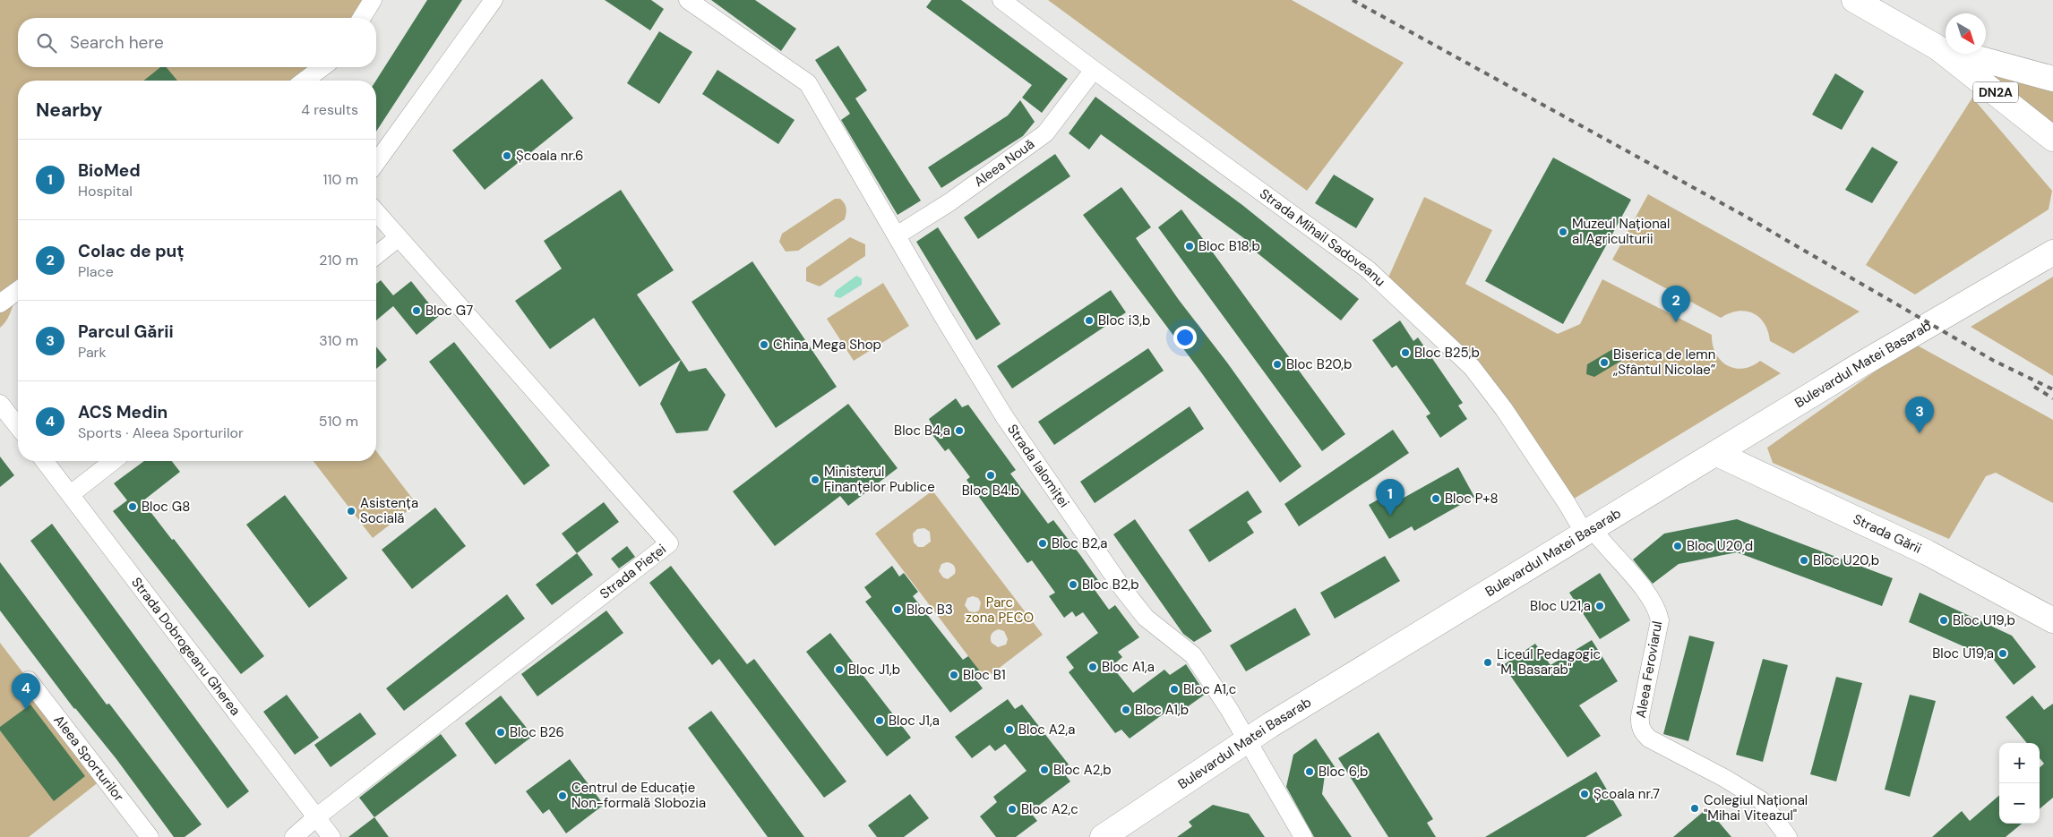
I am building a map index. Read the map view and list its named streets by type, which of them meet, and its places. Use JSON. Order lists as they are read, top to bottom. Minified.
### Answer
{"streets":{"main road":["DN2A","Bulevardul Matei Basarab","Strada Gării"],"street":["Aleea Nouă","Strada Mihail Sadoveanu","Strada Ialomiței","Strada Pieței","Strada Dobrogeanu Gherea","Aleea Feroviarul","Aleea Sporturilor"]},"crossings":[["Aleea Nouă","Strada Mihail Sadoveanu"],["Aleea Nouă","Strada Ialomiței"],["Strada Mihail Sadoveanu","Bulevardul Matei Basarab"],["Strada Mihail Sadoveanu","Aleea Feroviarul"],["Bulevardul Matei Basarab","Strada Ialomiței"],["Bulevardul Matei Basarab","Strada Gării"],["Bulevardul Matei Basarab","Aleea Feroviarul"],["Strada Pieței","Strada Dobrogeanu Gherea"]],"parks":["Parc zona PECO"],"places":["Școala nr.6","Muzeul Național al Agriculturii","Bloc B18,b","Bloc G7","Bloc i3,b","China Mega Shop","Bloc B25,b","Biserica de lemn „Sfântul Nicolae”","Bloc B20,b","Bloc B4,a","Bloc B4.b","Ministerul Finanțelor Publice","Bloc P+8","Bloc G8","Asistența Socială","Bloc B2,a","Bloc U20,d","Bloc U20,b","Bloc B2,b","Bloc U21,a","Bloc B3","Bloc U19,b","Bloc U19,a","Liceul Pedagogic \"M. Basarab\"","Bloc A1,a","Bloc J1,b","Bloc B1","Bloc A1,c","Bloc A1,b","Bloc J1,a","Bloc A2,a","Bloc B26","Bloc A2,b","Bloc 6,b","Școala nr.7","Centrul de Educație Non-formală Slobozia","Colegiul Național \"Mihai Viteazul\"","Bloc A2,c"],"north":"bottom right","page":{"search":"Search here","heading":["Nearby","4 results"],"list":[{"mark":"1","name":"BioMed","note":"Hospital","value":"110 m"},{"mark":"2","name":"Colac de puț","note":"Place","value":"210 m"},{"mark":"3","name":"Parcul Gării","note":"Park","value":"310 m"},{"mark":"4","name":"ACS Medin","note":"Sports · Aleea Sporturilor","value":"510 m"}],"pins":["2","3","1","4"],"map_buttons":["+","−"]}}
